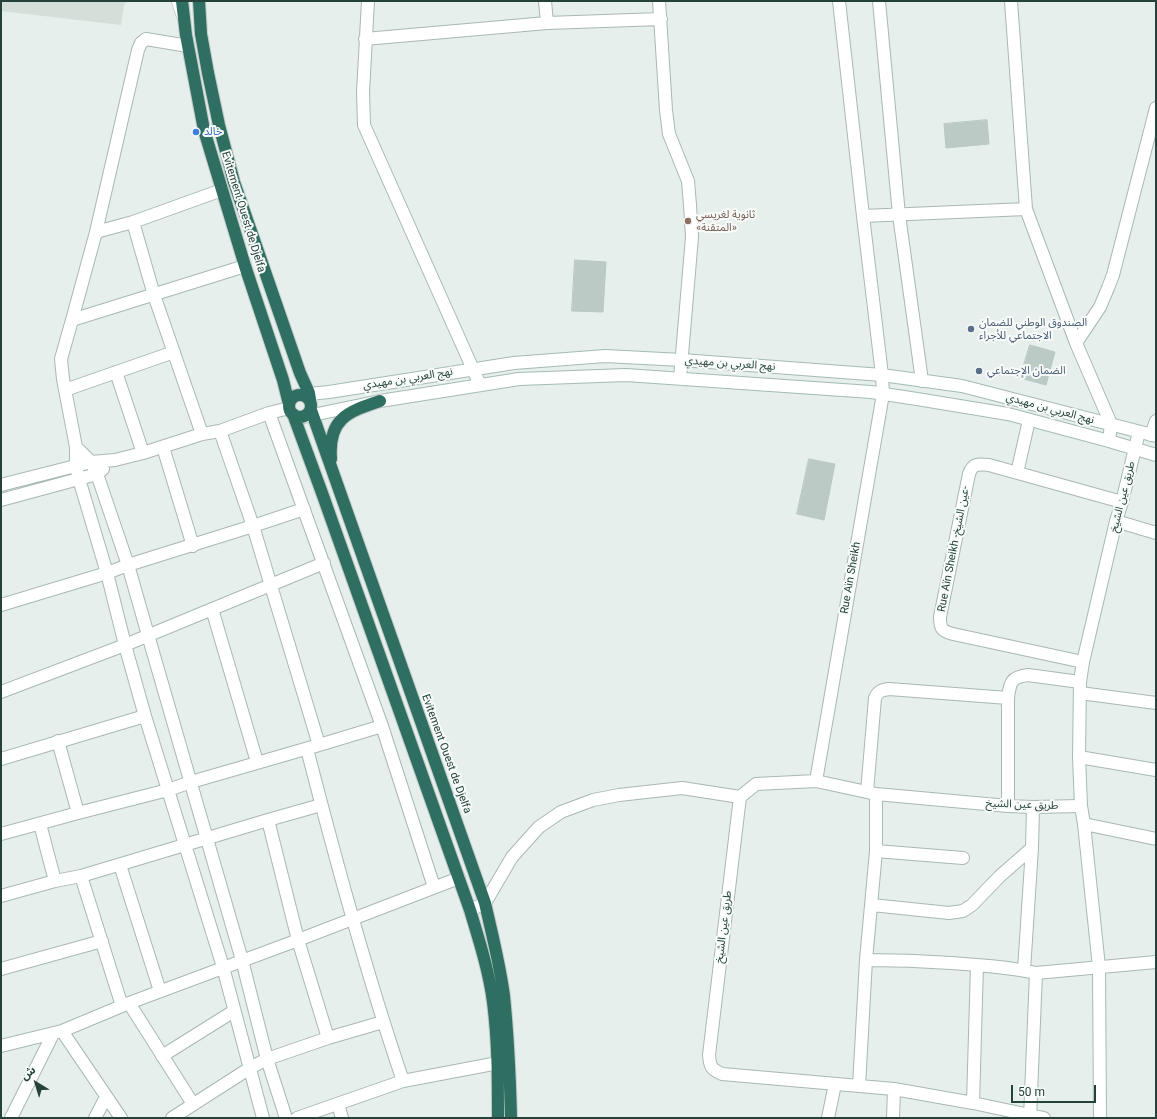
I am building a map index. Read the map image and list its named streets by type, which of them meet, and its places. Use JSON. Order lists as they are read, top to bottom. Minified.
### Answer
{"streets":{"highway":["Evitement Ouest de Djelfa"],"street":["نهج العربي بن مهيدي","طريق عين الشيخ","Rue Aïn Sheikh -عين الشيخ-","Rue Aïn Sheikh"]},"crossings":[["Evitement Ouest de Djelfa","نهج العربي بن مهيدي"],["نهج العربي بن مهيدي","طريق عين الشيخ"],["نهج العربي بن مهيدي","Rue Aïn Sheikh"],["طريق عين الشيخ","Rue Aïn Sheikh -عين الشيخ-"],["طريق عين الشيخ","Rue Aïn Sheikh"]],"places":["خالد","ثانوية لغريسي «المتقنة»","الصندوق الوطني للضمان الاجتماعي للأجراء","الضمان الإجتماعي"],"scale_bar":"50 m","north":"top left"}
